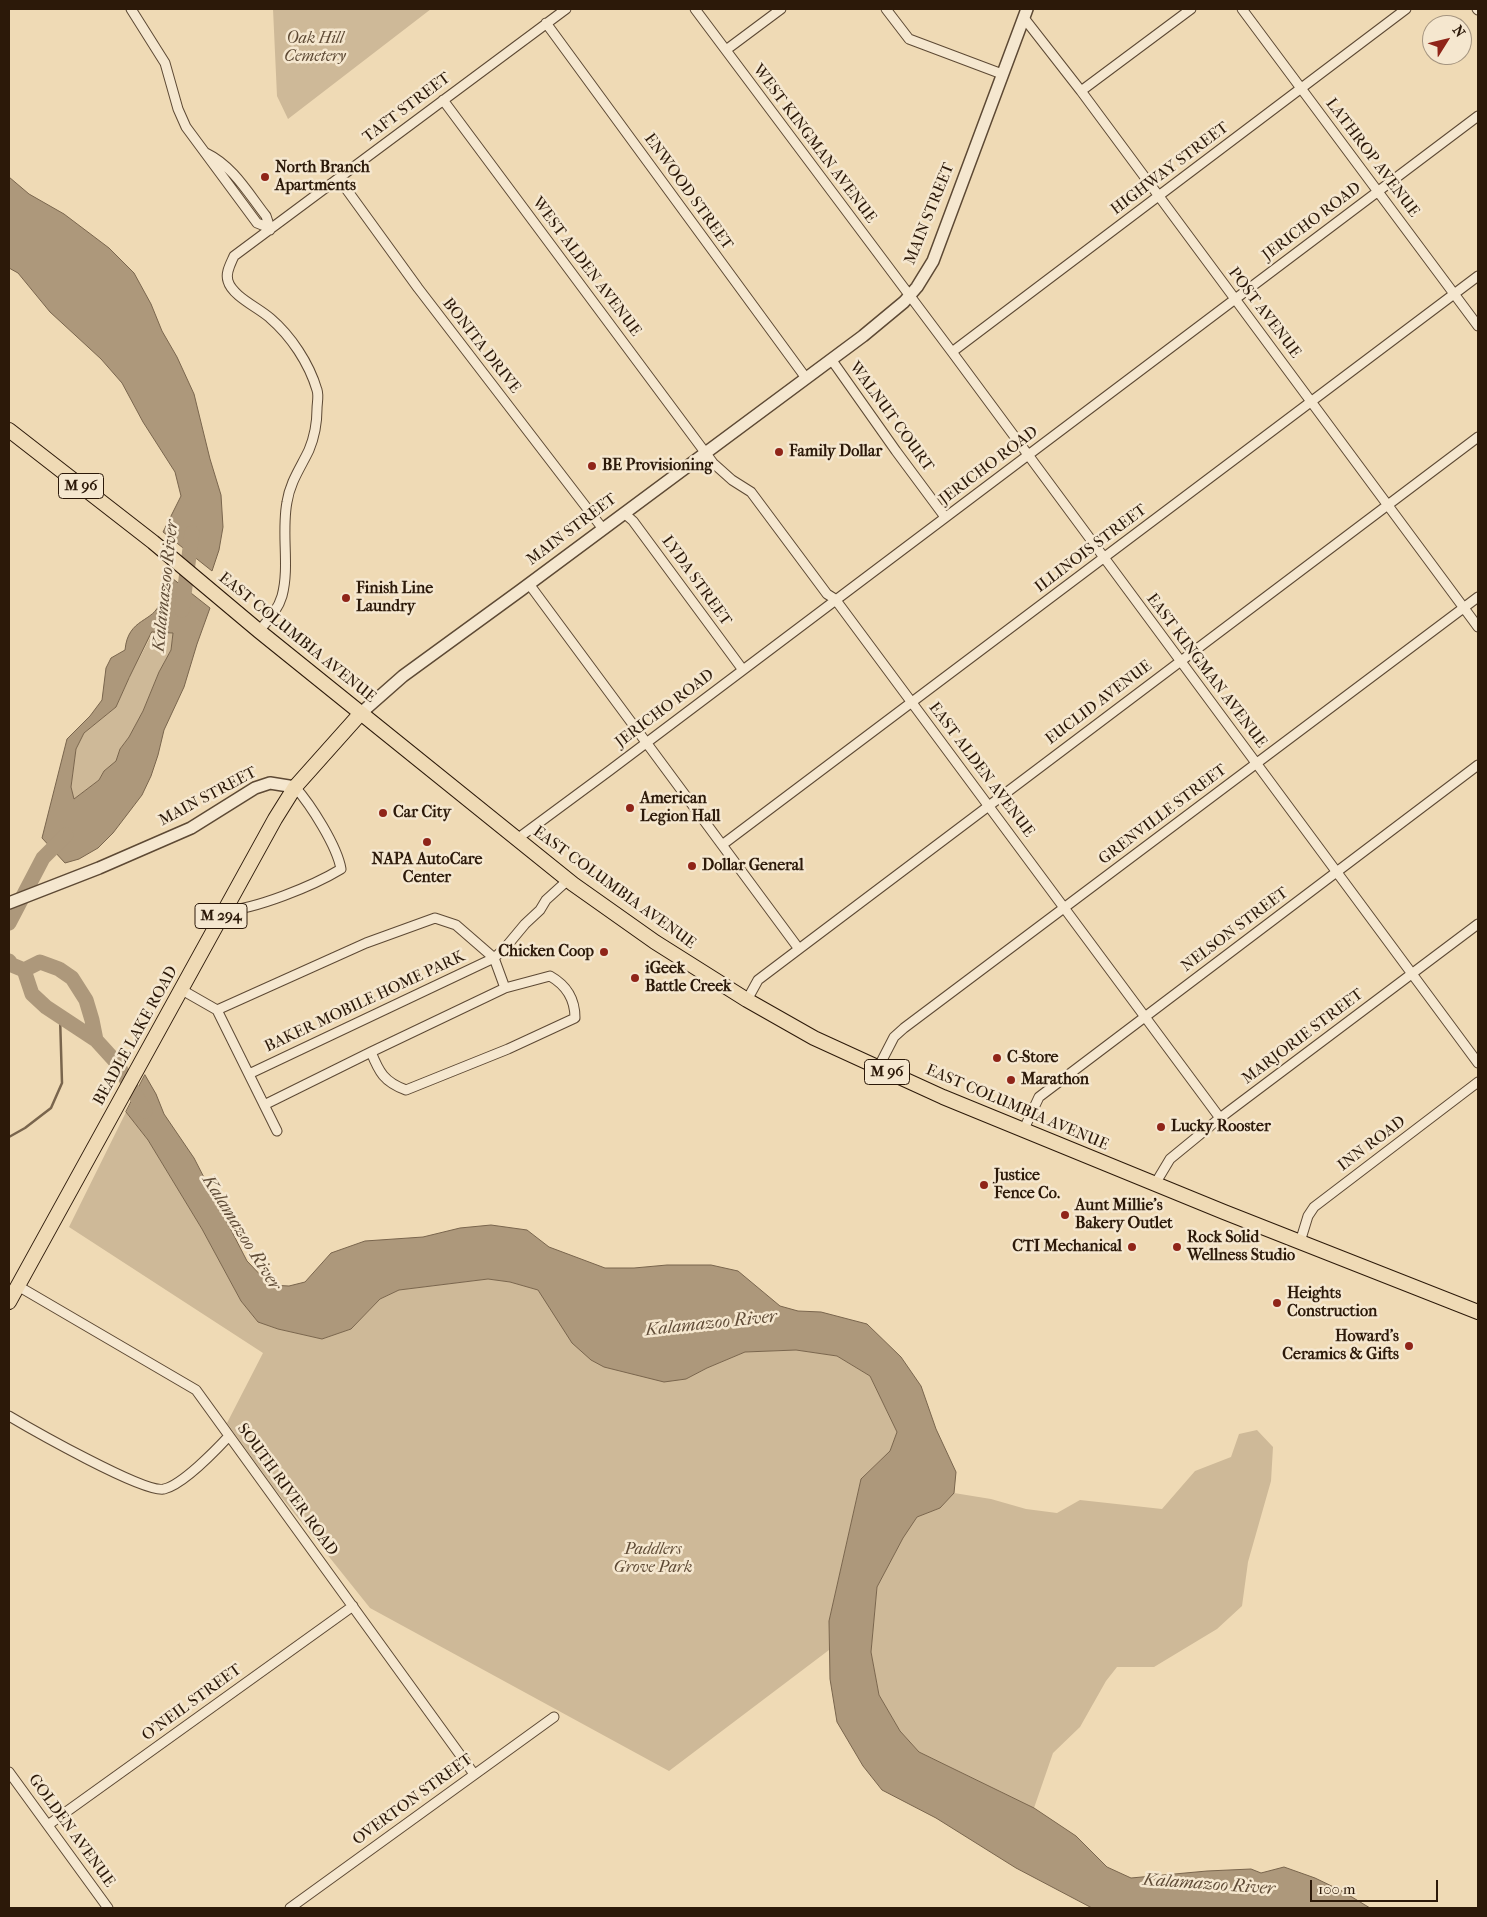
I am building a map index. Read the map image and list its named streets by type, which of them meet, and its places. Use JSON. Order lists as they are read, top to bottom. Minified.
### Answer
{"streets":{"main road":["MAIN STREET","M 96","EAST COLUMBIA AVENUE","M 294","BEADLE LAKE ROAD"],"street":["TAFT STREET","WEST KINGMAN AVENUE","LATHROP AVENUE","HIGHWAY STREET","ENWOOD STREET","JERICHO ROAD","WEST ALDEN AVENUE","POST AVENUE","BONITA DRIVE","WALNUT COURT","ILLINOIS STREET","LYDA STREET","EAST KINGMAN AVENUE","EUCLID AVENUE","EAST ALDEN AVENUE","GRENVILLE STREET","NELSON STREET","BAKER MOBILE HOME PARK","MARJORIE STREET","INN ROAD","SOUTH RIVER ROAD","O'NEIL STREET","OVERTON STREET","GOLDEN AVENUE"]},"crossings":[["TAFT STREET","ENWOOD STREET"],["TAFT STREET","WEST ALDEN AVENUE"],["TAFT STREET","BONITA DRIVE"],["TAFT STREET","EAST COLUMBIA AVENUE"],["WEST KINGMAN AVENUE","MAIN STREET"],["WEST KINGMAN AVENUE","EAST KINGMAN AVENUE"],["LATHROP AVENUE","HIGHWAY STREET"],["LATHROP AVENUE","JERICHO ROAD"],["LATHROP AVENUE","ILLINOIS STREET"],["HIGHWAY STREET","POST AVENUE"],["HIGHWAY STREET","EAST KINGMAN AVENUE"],["ENWOOD STREET","MAIN STREET"],["MAIN STREET","WEST ALDEN AVENUE"],["MAIN STREET","POST AVENUE"],["MAIN STREET","BONITA DRIVE"],["MAIN STREET","WALNUT COURT"],["MAIN STREET","LYDA STREET"],["MAIN STREET","EAST COLUMBIA AVENUE"],["MAIN STREET","EAST KINGMAN AVENUE"],["MAIN STREET","EAST ALDEN AVENUE"],["MAIN STREET","BEADLE LAKE ROAD"],["JERICHO ROAD","POST AVENUE"],["JERICHO ROAD","WALNUT COURT"],["JERICHO ROAD","LYDA STREET"],["JERICHO ROAD","EAST COLUMBIA AVENUE"],["JERICHO ROAD","EAST KINGMAN AVENUE"],["JERICHO ROAD","EAST ALDEN AVENUE"],["WEST ALDEN AVENUE","EAST ALDEN AVENUE"],["POST AVENUE","ILLINOIS STREET"],["POST AVENUE","EUCLID AVENUE"],["POST AVENUE","GRENVILLE STREET"],["ILLINOIS STREET","EAST KINGMAN AVENUE"],["ILLINOIS STREET","EAST ALDEN AVENUE"],["EAST COLUMBIA AVENUE","EUCLID AVENUE"],["EAST COLUMBIA AVENUE","GRENVILLE STREET"],["EAST COLUMBIA AVENUE","NELSON STREET"],["EAST COLUMBIA AVENUE","MARJORIE STREET"],["EAST COLUMBIA AVENUE","INN ROAD"],["EAST KINGMAN AVENUE","EUCLID AVENUE"],["EAST KINGMAN AVENUE","GRENVILLE STREET"],["EAST KINGMAN AVENUE","NELSON STREET"],["EAST KINGMAN AVENUE","MARJORIE STREET"],["EUCLID AVENUE","EAST ALDEN AVENUE"],["EAST ALDEN AVENUE","GRENVILLE STREET"],["EAST ALDEN AVENUE","NELSON STREET"],["EAST ALDEN AVENUE","MARJORIE STREET"],["BEADLE LAKE ROAD","SOUTH RIVER ROAD"],["SOUTH RIVER ROAD","O'NEIL STREET"],["SOUTH RIVER ROAD","OVERTON STREET"],["O'NEIL STREET","GOLDEN AVENUE"]],"water":["Kalamazoo River"],"parks":["Oak Hill Cemetery","Paddlers Grove Park"],"places":["North Branch Apartments","Family Dollar","BE Provisioning","Finish Line Laundry","American Legion Hall","Car City","NAPA AutoCare Center","Dollar General","Chicken Coop","iGeek Battle Creek","C-Store","Marathon","Lucky Rooster","Justice Fence Co.","Aunt Millie's Bakery Outlet","CTI Mechanical","Rock Solid Wellness Studio","Heights Construction","Howard's Ceramics & Gifts"],"scale_bar":"100 m","north":"top right"}
